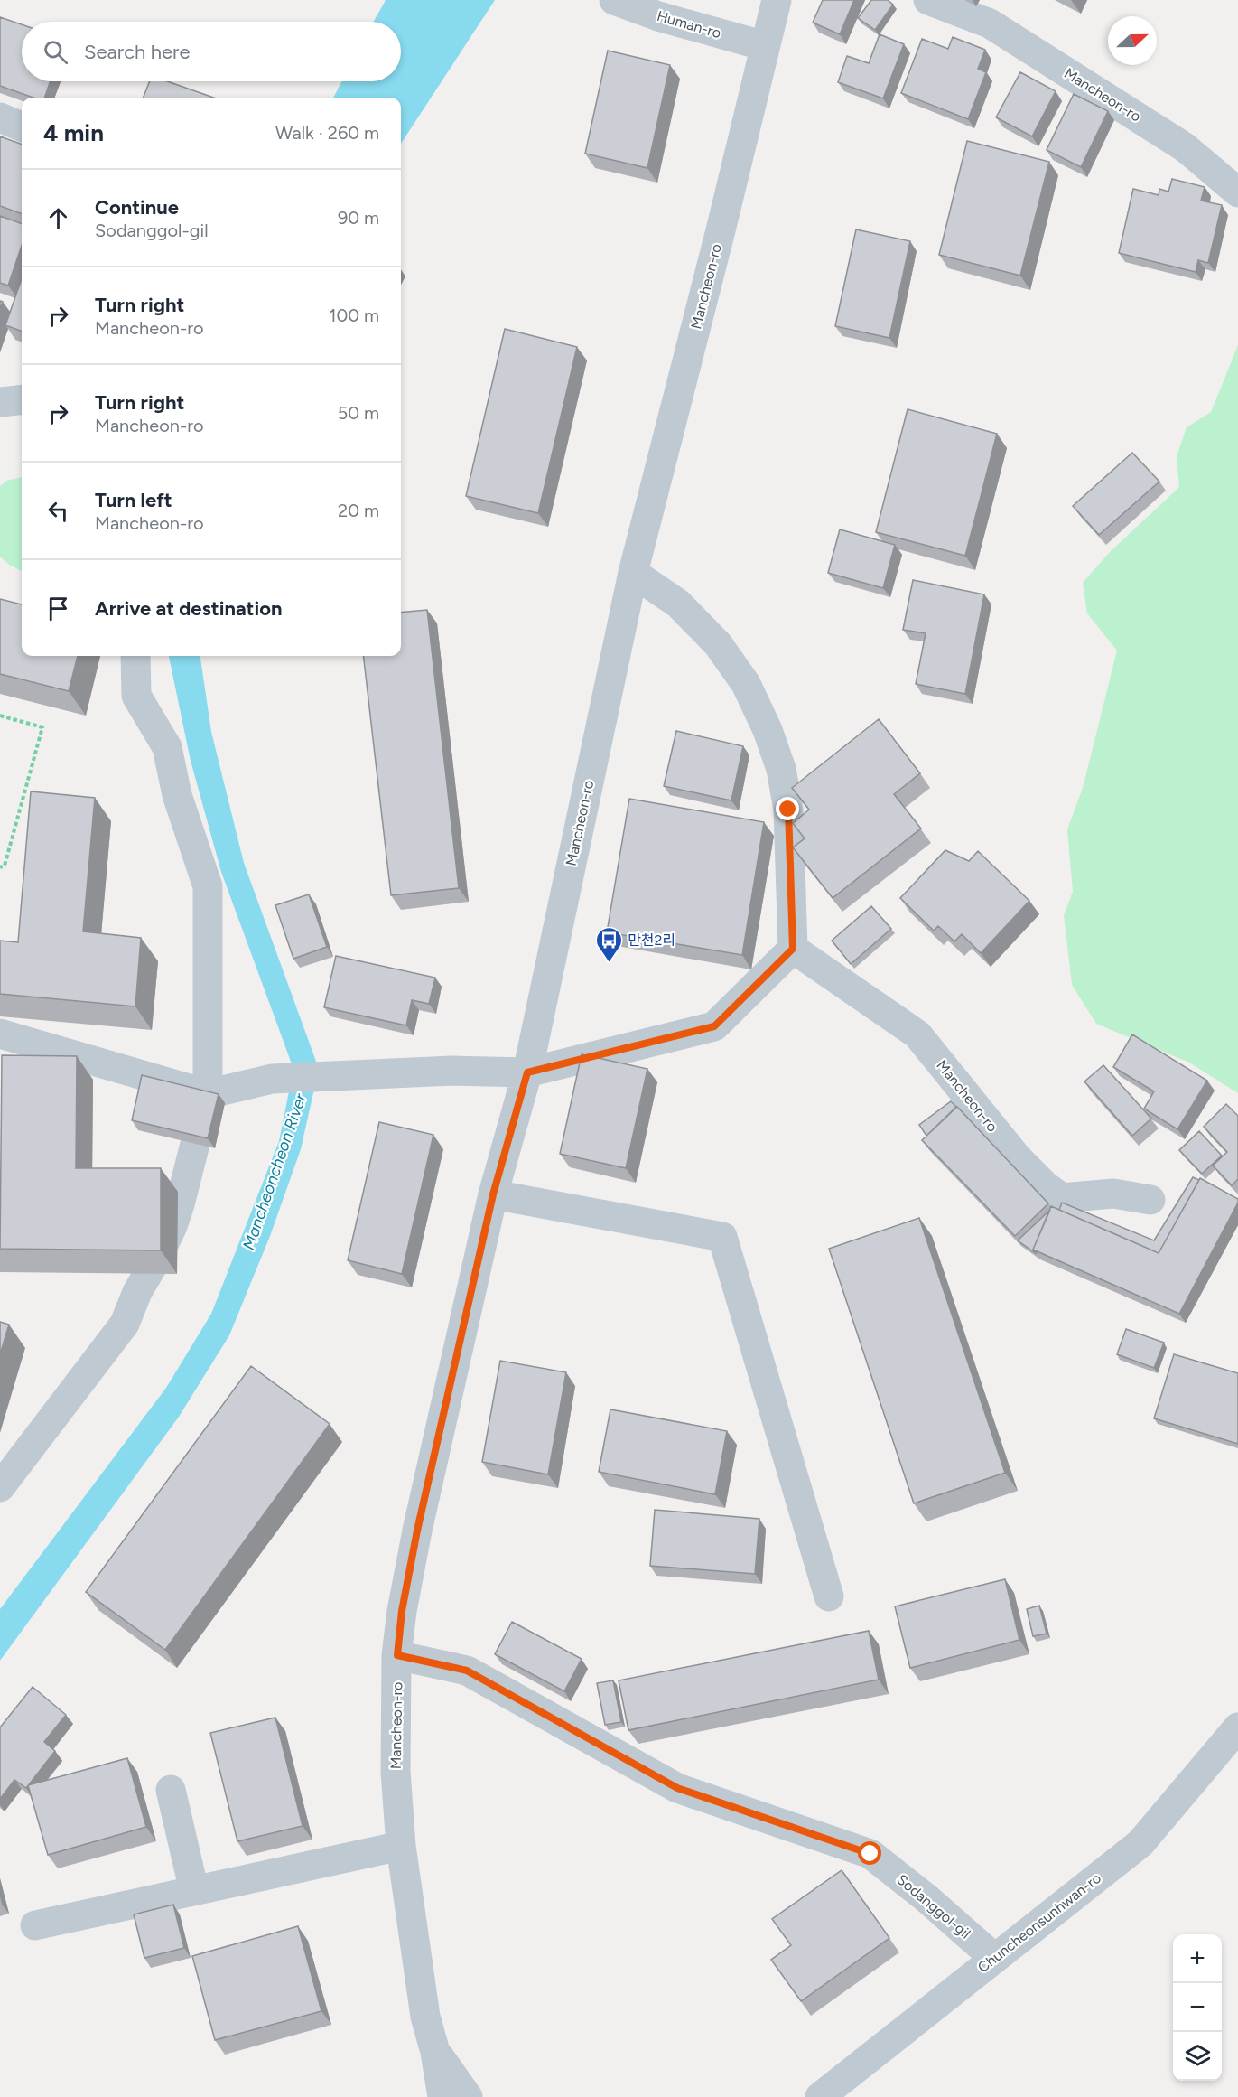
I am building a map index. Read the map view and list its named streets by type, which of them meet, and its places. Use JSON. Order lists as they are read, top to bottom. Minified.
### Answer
{"streets":{"street":["Human-ro","Mancheon-ro","Sodanggol-gil","Chuncheonsunhwan-ro"]},"crossings":[["Human-ro","Mancheon-ro"],["Mancheon-ro","Sodanggol-gil"],["Sodanggol-gil","Chuncheonsunhwan-ro"]],"water":["Mancheoncheon River"],"places":{"bus stop":["만천2리"]},"north":"right","page":{"search":"Search here","heading":["4 min","Walk · 260 m"],"list":[["Continue","Sodanggol-gil","90 m"],["Turn right","Mancheon-ro","100 m"],["Turn right","Mancheon-ro","50 m"],["Turn left","Mancheon-ro","20 m"],"Arrive at destination"],"map_buttons":["+","−"]}}
